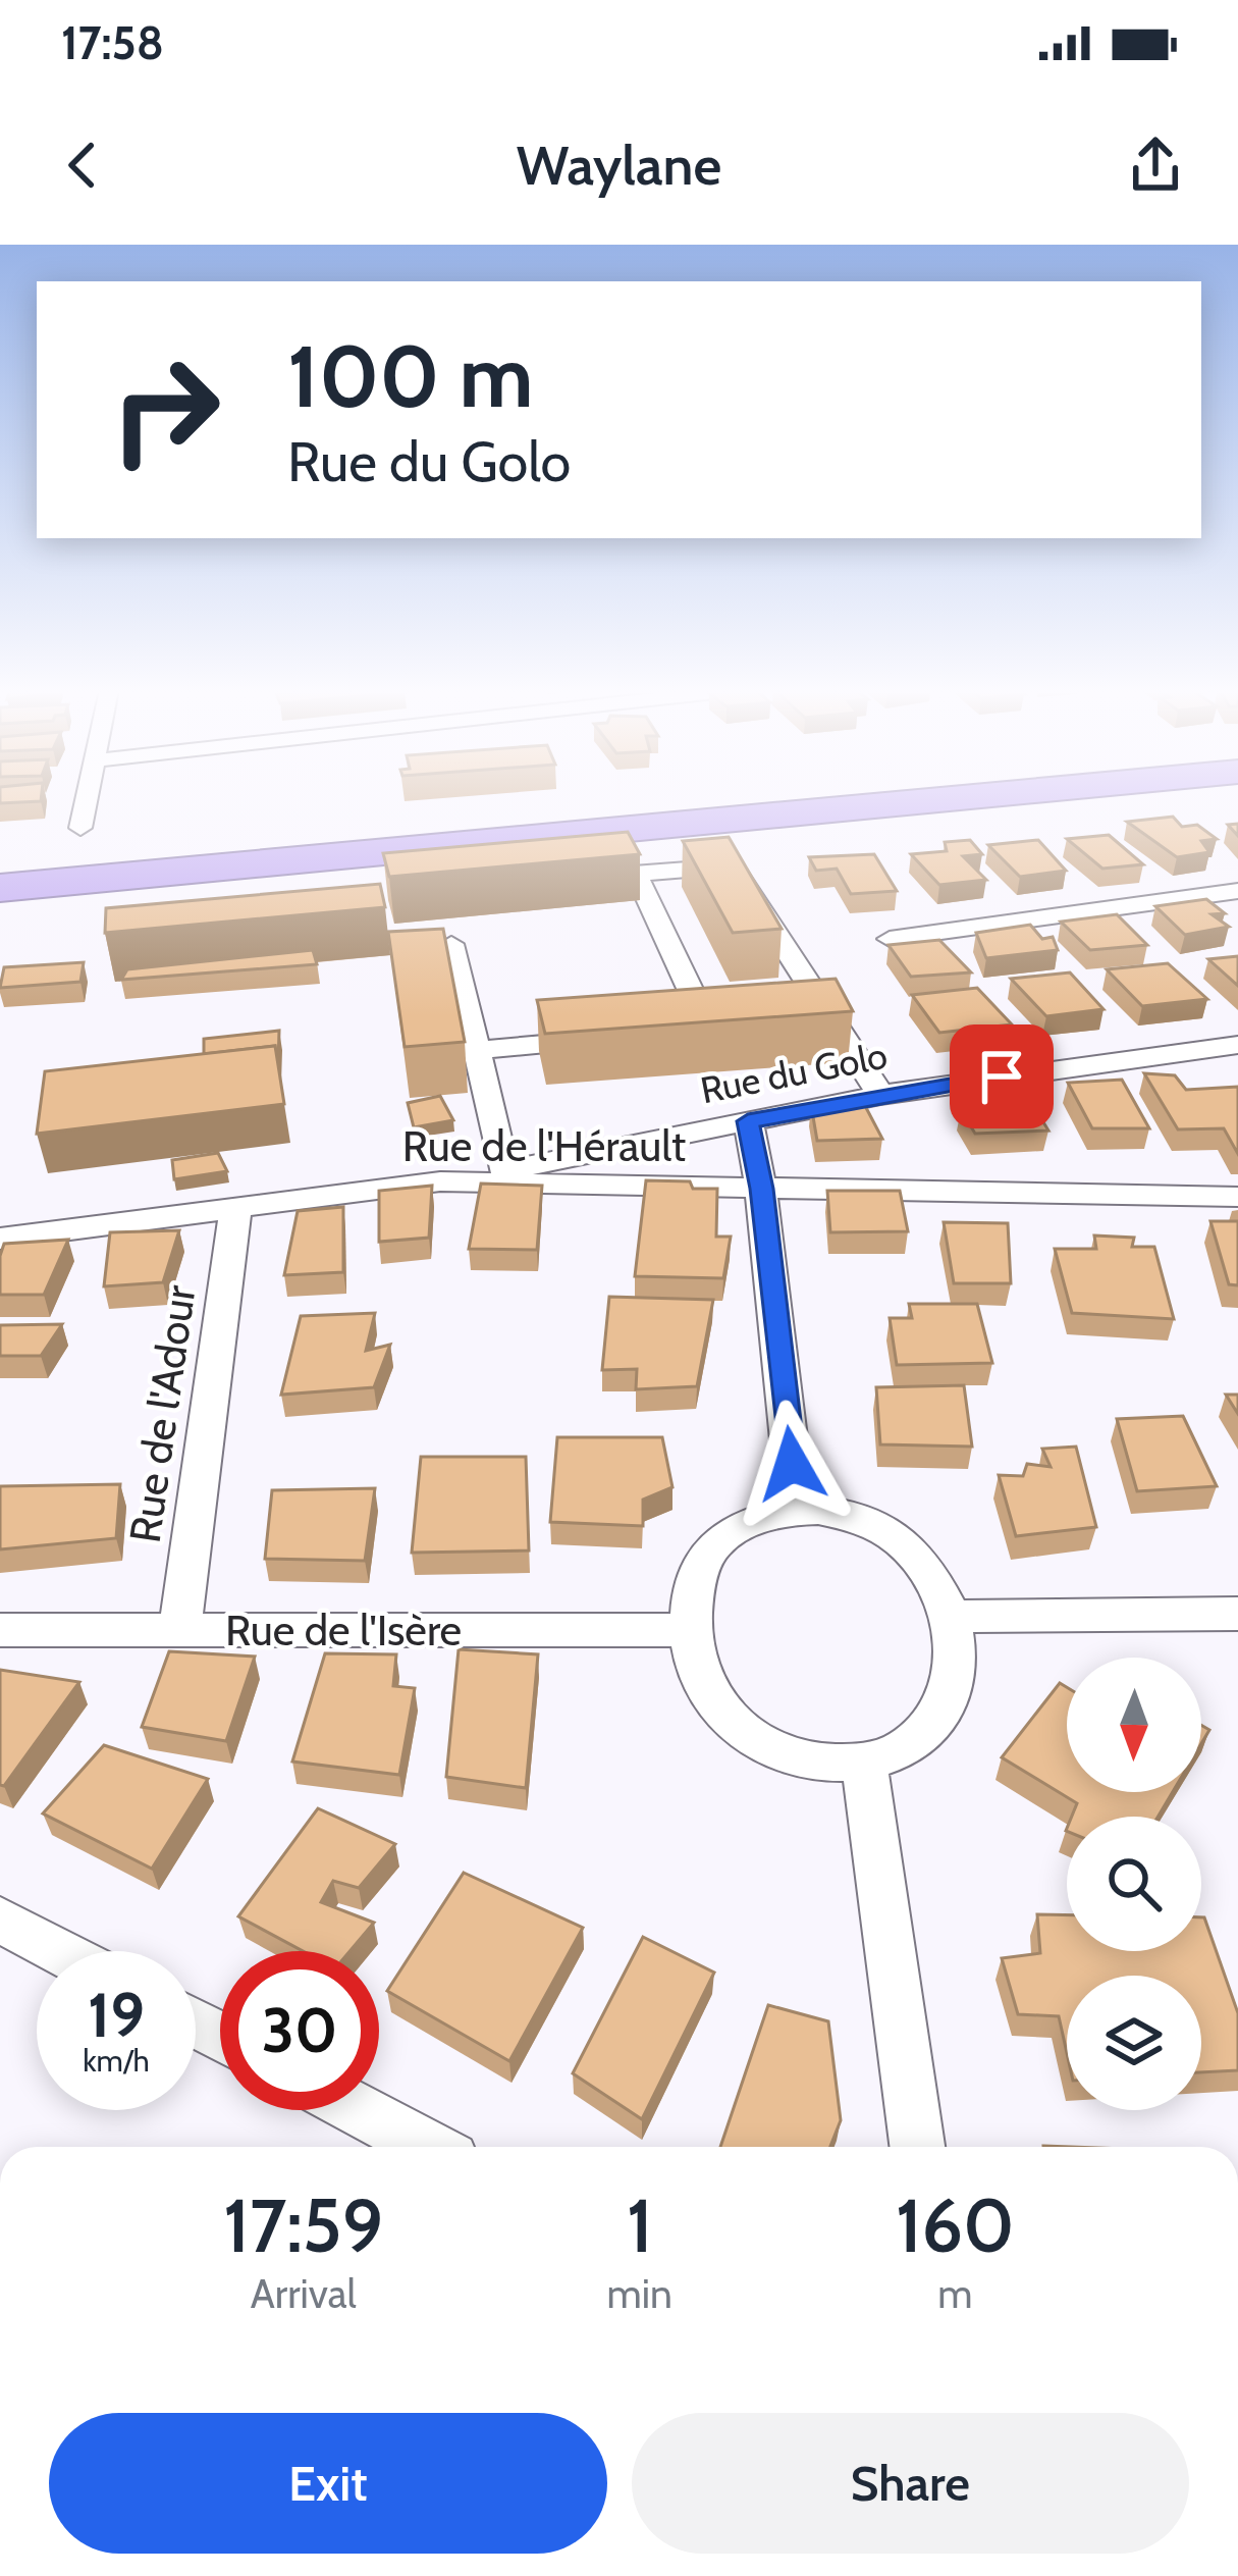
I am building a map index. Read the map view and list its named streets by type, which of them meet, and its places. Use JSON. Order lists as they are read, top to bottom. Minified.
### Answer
{"streets":{"street":["Rue du Golo","Rue de l'Hérault","Rue de l'Adour","Rue de l'Isère"]},"crossings":[["Rue du Golo","Rue de l'Hérault"],["Rue de l'Hérault","Rue de l'Adour"],["Rue de l'Adour","Rue de l'Isère"]],"north":"bottom","page":{"status":"17:58","header":"Waylane","turn":["100 m","Rue du Golo"],"speed":"19 km/h","limit":"30","eta":["17:59","Arrival","1","min","160","m"],"buttons":["Exit","Share"]}}
